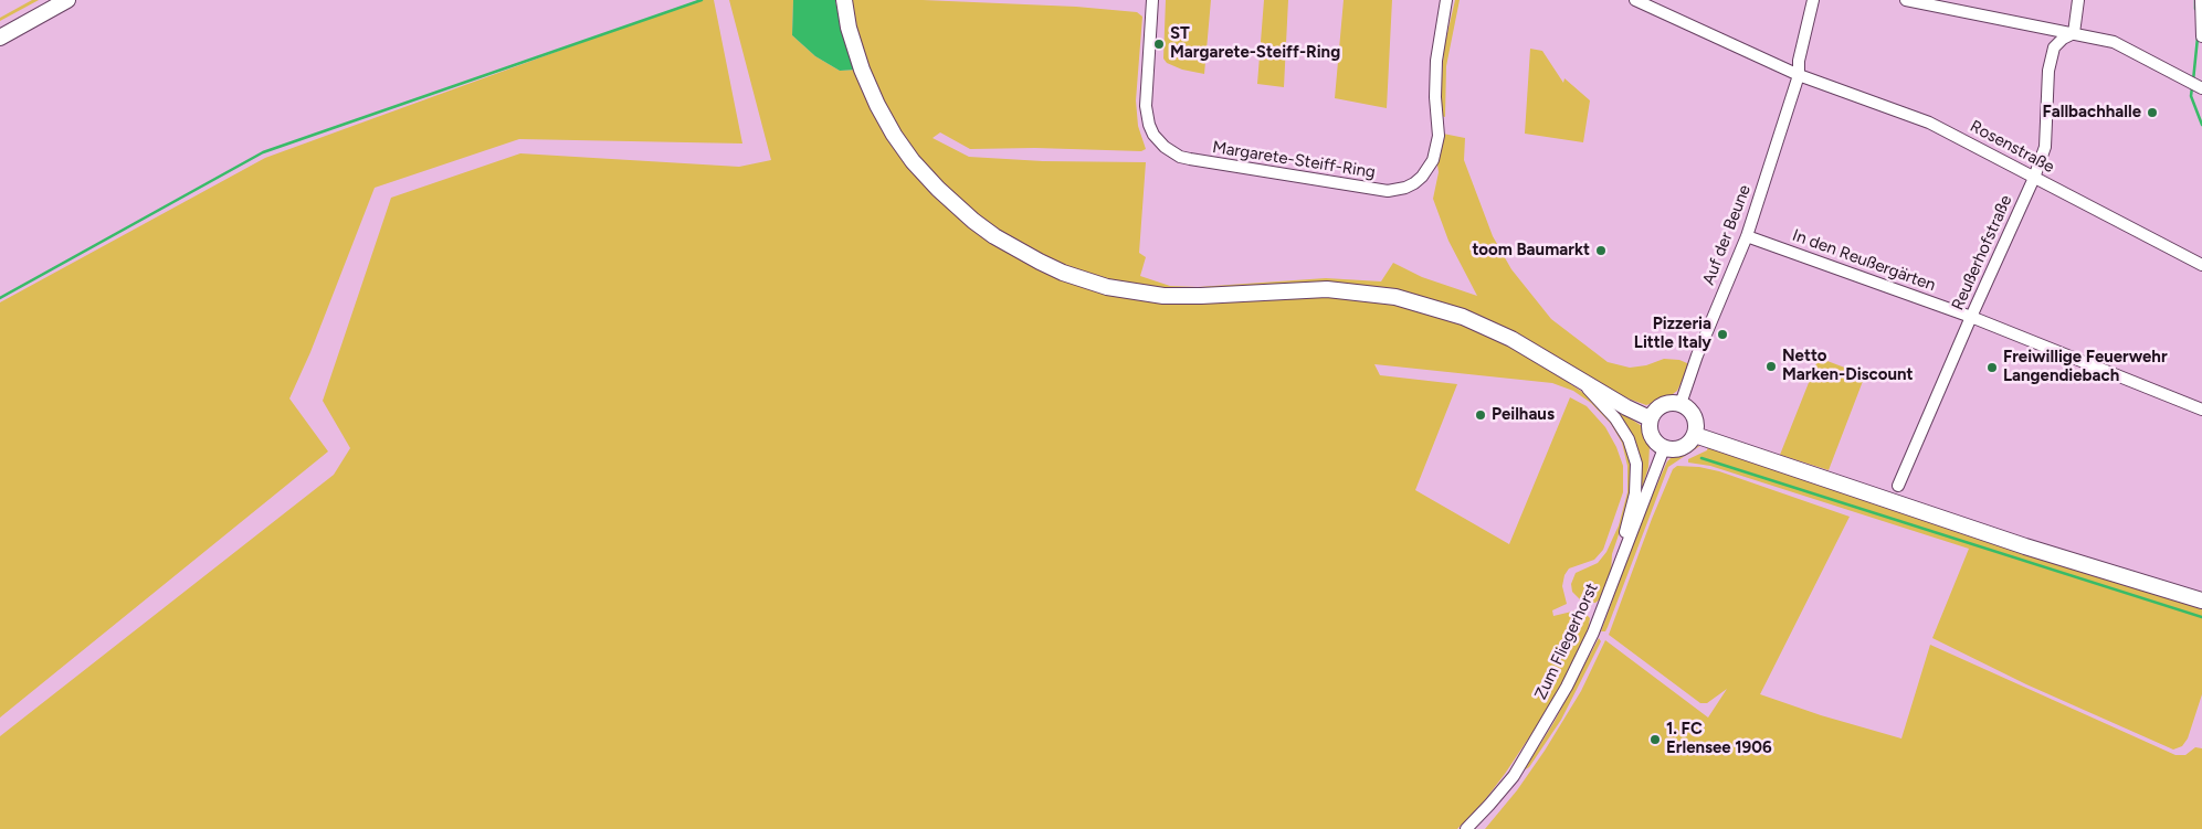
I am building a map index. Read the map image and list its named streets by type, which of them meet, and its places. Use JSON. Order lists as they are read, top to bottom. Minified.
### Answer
{"streets":{"street":["Rosenstraße","Margarete-Steiff-Ring","Auf der Beune","Reußerhofstraße","In den Reußergärten","Zum Fliegerhorst"]},"crossings":[["Rosenstraße","Auf der Beune"],["Rosenstraße","Reußerhofstraße"],["Auf der Beune","In den Reußergärten"],["Auf der Beune","Zum Fliegerhorst"],["Reußerhofstraße","In den Reußergärten"]],"places":["ST Margarete-Steiff-Ring","Fallbachhalle","toom Baumarkt","Pizzeria Little Italy","Netto Marken-Discount","Freiwillige Feuerwehr Langendiebach","Peilhaus","1. FC Erlensee 1906"]}
